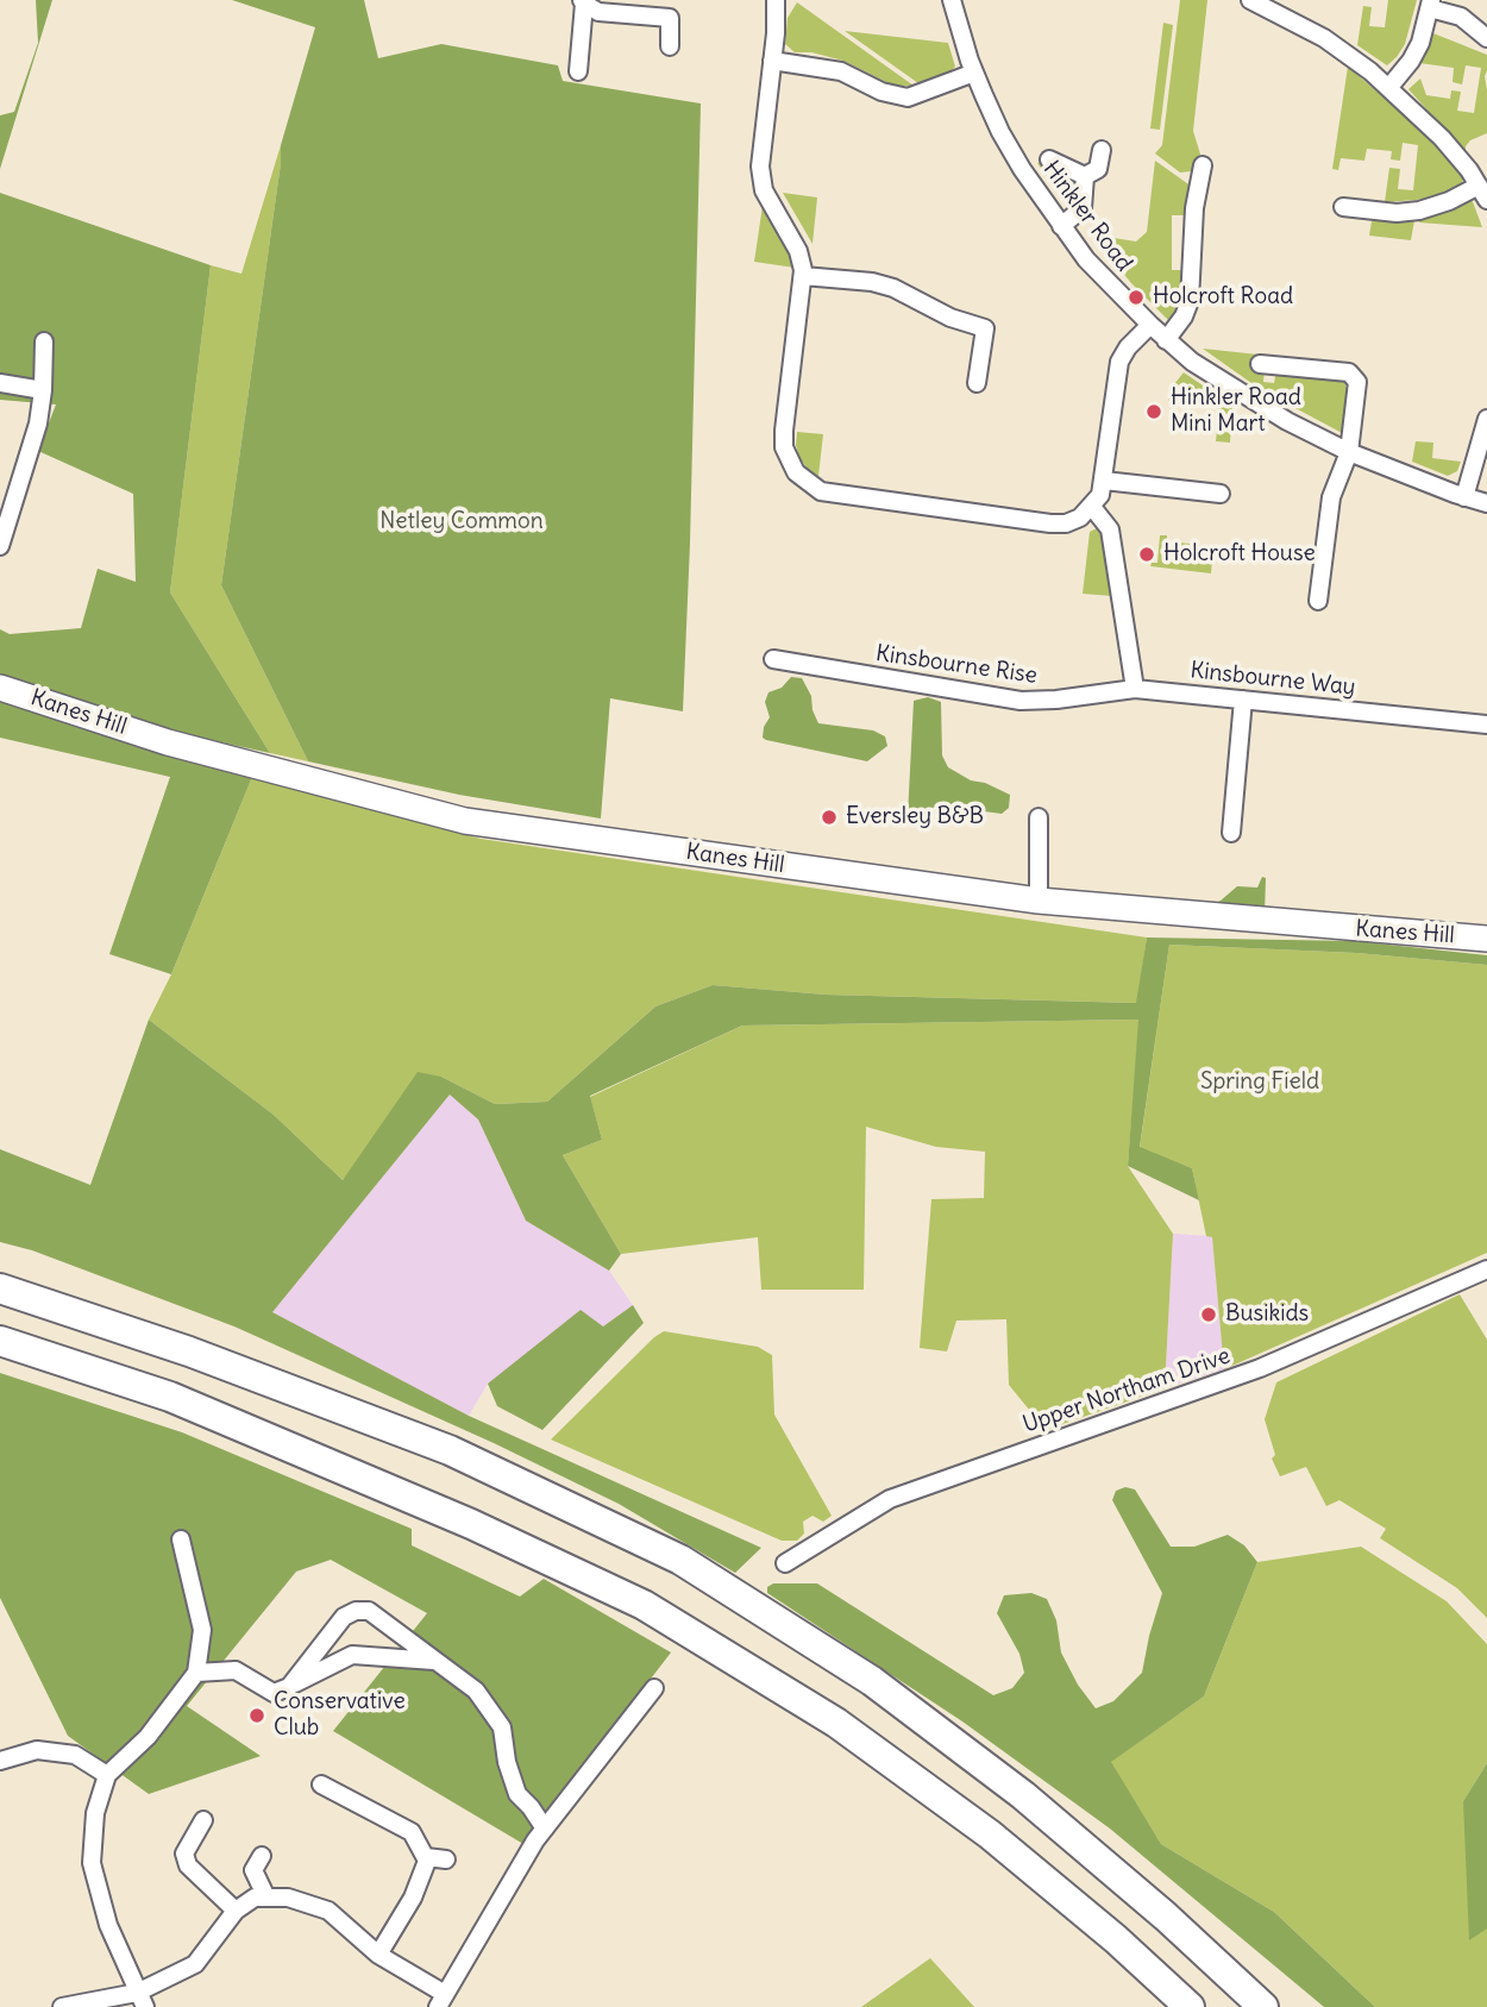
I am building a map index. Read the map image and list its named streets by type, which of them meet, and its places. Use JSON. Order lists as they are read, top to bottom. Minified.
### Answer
{"streets":{"main road":["Kanes Hill"],"street":["Hinkler Road","Kinsbourne Rise","Kinsbourne Way","Upper Northam Drive"]},"crossings":[["Kinsbourne Rise","Kinsbourne Way"]],"parks":["Netley Common","Spring Field"],"places":["Holcroft Road","Hinkler Road Mini Mart","Holcroft House","Eversley B&B","Busikids","Conservative Club"]}
